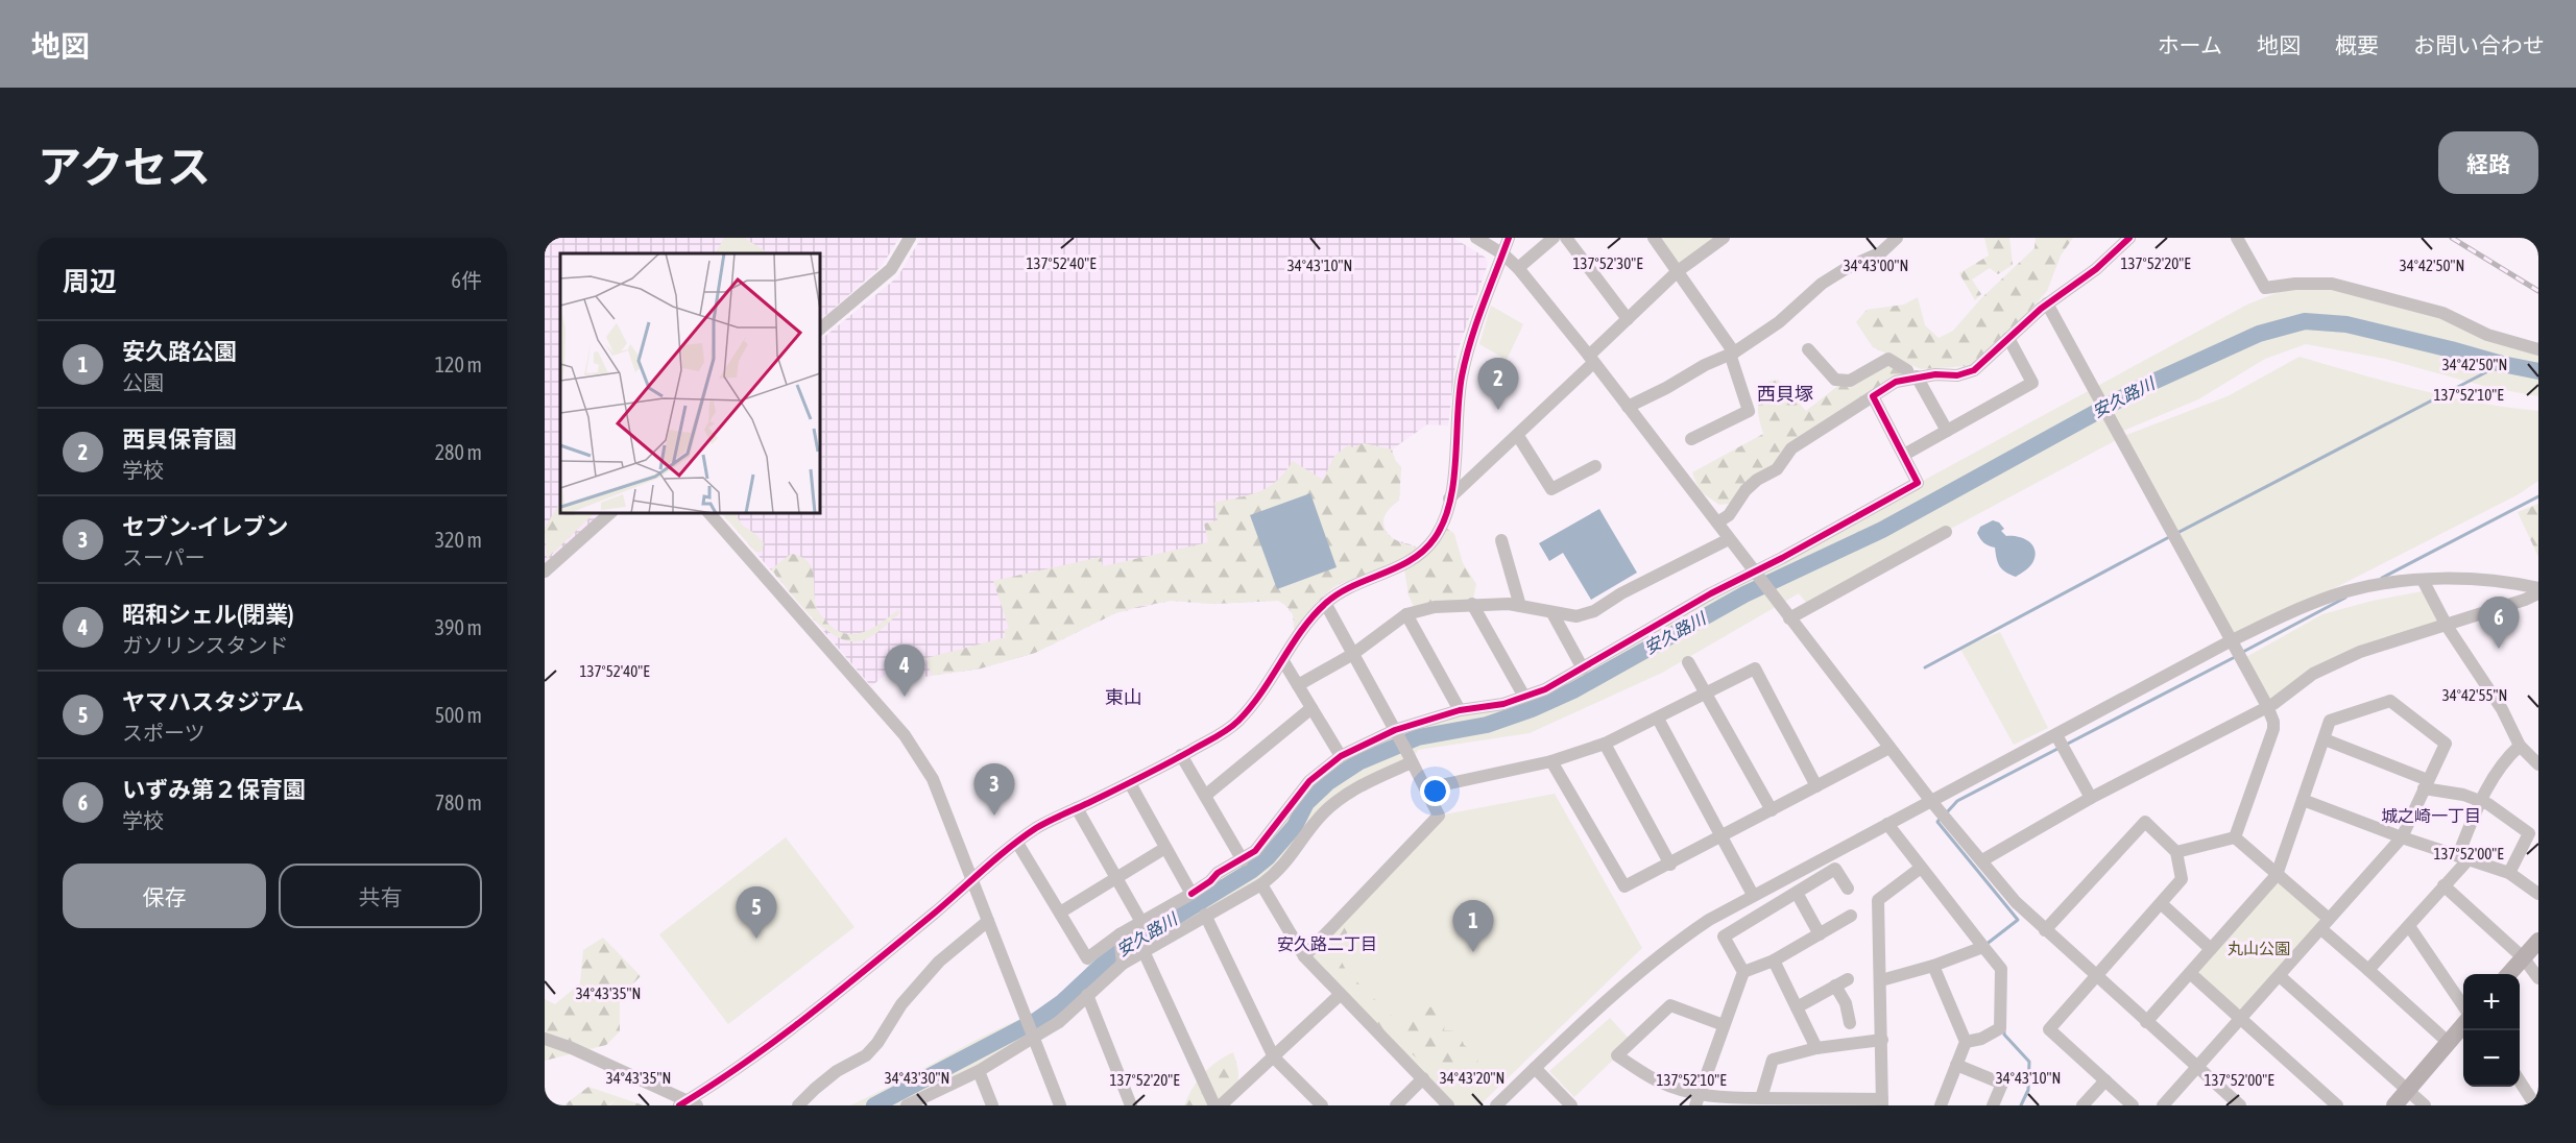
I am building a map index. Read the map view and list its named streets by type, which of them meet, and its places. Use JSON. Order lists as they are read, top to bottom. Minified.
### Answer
{"districts":["西貝塚","東山","城之崎一丁目","安久路二丁目"],"water":["安久路川"],"parks":["丸山公園"],"page":{"header":"地図","nav":["ホーム","地図","概要","お問い合わせ"],"title":"アクセス","buttons":["経路",["保存","共有"]],"heading":["周辺","6件"],"list":[{"mark":"1","name":"安久路公園","note":"公園","value":"120 m"},{"mark":"2","name":"西貝保育園","note":"学校","value":"280 m"},{"mark":"3","name":"セブン-イレブン","note":"スーパー","value":"320 m"},{"mark":"4","name":"昭和シェル(閉業)","note":"ガソリンスタンド","value":"390 m"},{"mark":"5","name":"ヤマハスタジアム","note":"スポーツ","value":"500 m"},{"mark":"6","name":"いずみ第２保育園","note":"学校","value":"780 m"}],"pins":["2","6","4","3","5","1"],"map_buttons":["+","−"]},"coordinates":["137°52'40\"E","137°52'30\"E","137°52'20\"E","34°42'50\"N","34°43'10\"N","34°43'00\"N","137°52'10\"E","34°42'55\"N","137°52'00\"E","34°43'35\"N","34°43'30\"N","34°43'20\"N"]}
